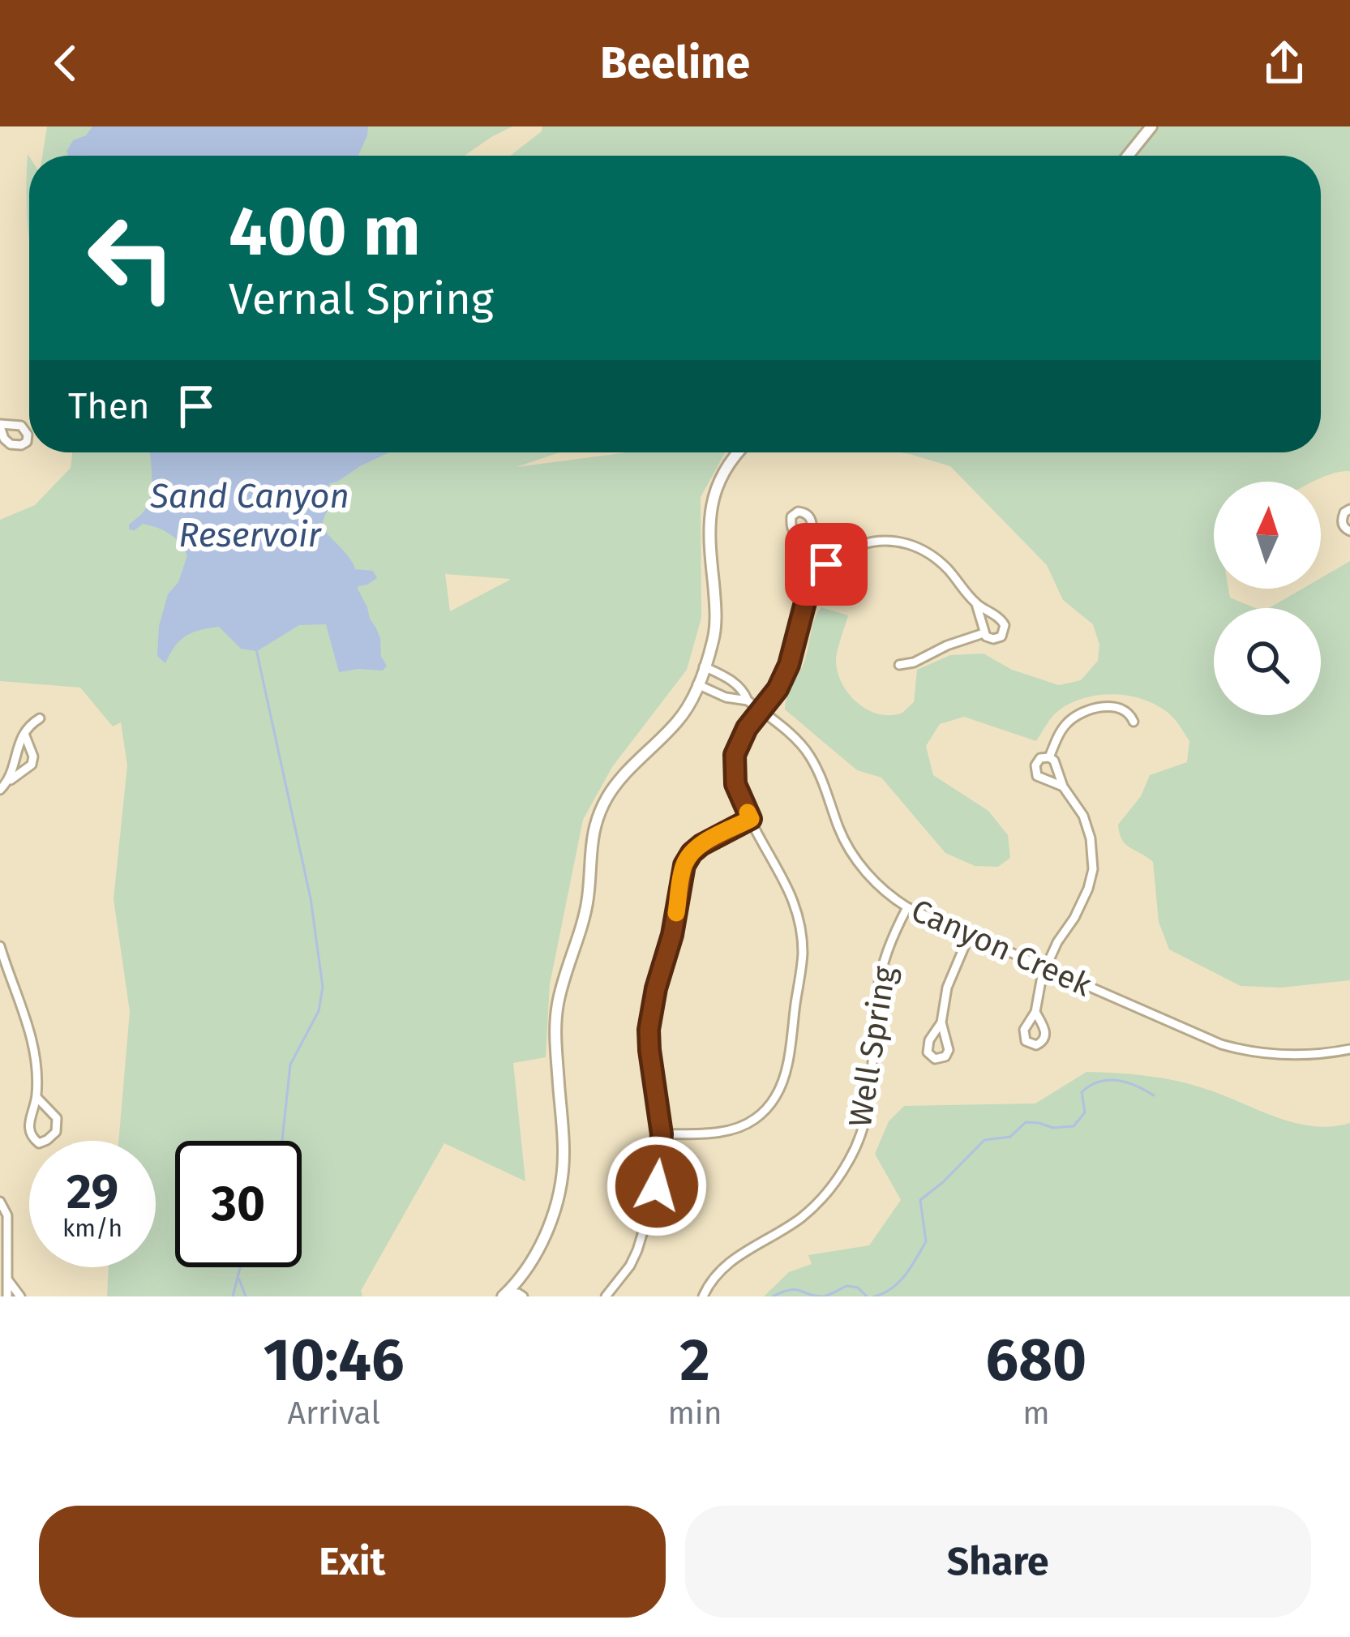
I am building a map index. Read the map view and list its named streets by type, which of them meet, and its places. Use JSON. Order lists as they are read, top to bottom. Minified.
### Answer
{"streets":{"street":["Canyon Creek","Well Spring"]},"crossings":[["Canyon Creek","Well Spring"]],"water":["Sand Canyon Reservoir"],"north":"top","page":{"header":"Beeline","turn":["400 m","Vernal Spring"],"then":"Then","speed":"29 km/h","limit":"30","eta":["10:46","Arrival","2","min","680","m"],"buttons":["Exit","Share"]}}
